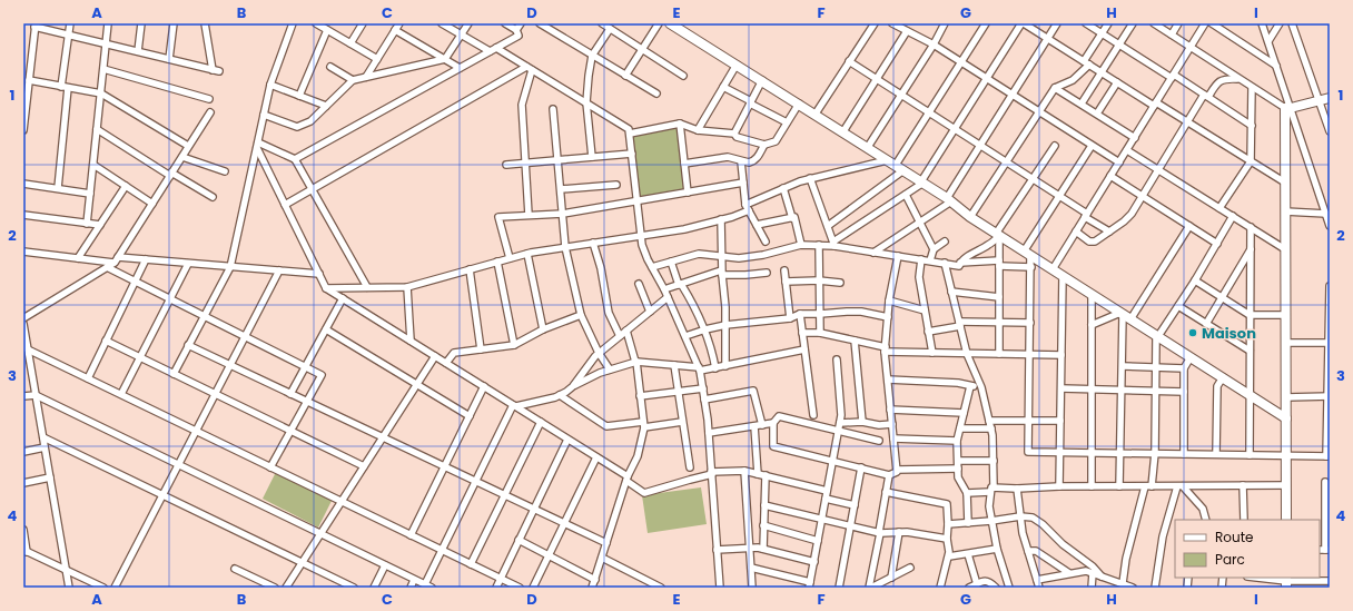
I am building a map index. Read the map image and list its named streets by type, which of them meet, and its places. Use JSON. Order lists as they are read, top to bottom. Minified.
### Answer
{"places":["Maison"],"legend":["Route","Parc"],"grid":{"columns":["A","B","C","D","E","F","G","H","I"],"rows":["1","2","3","4"]}}
